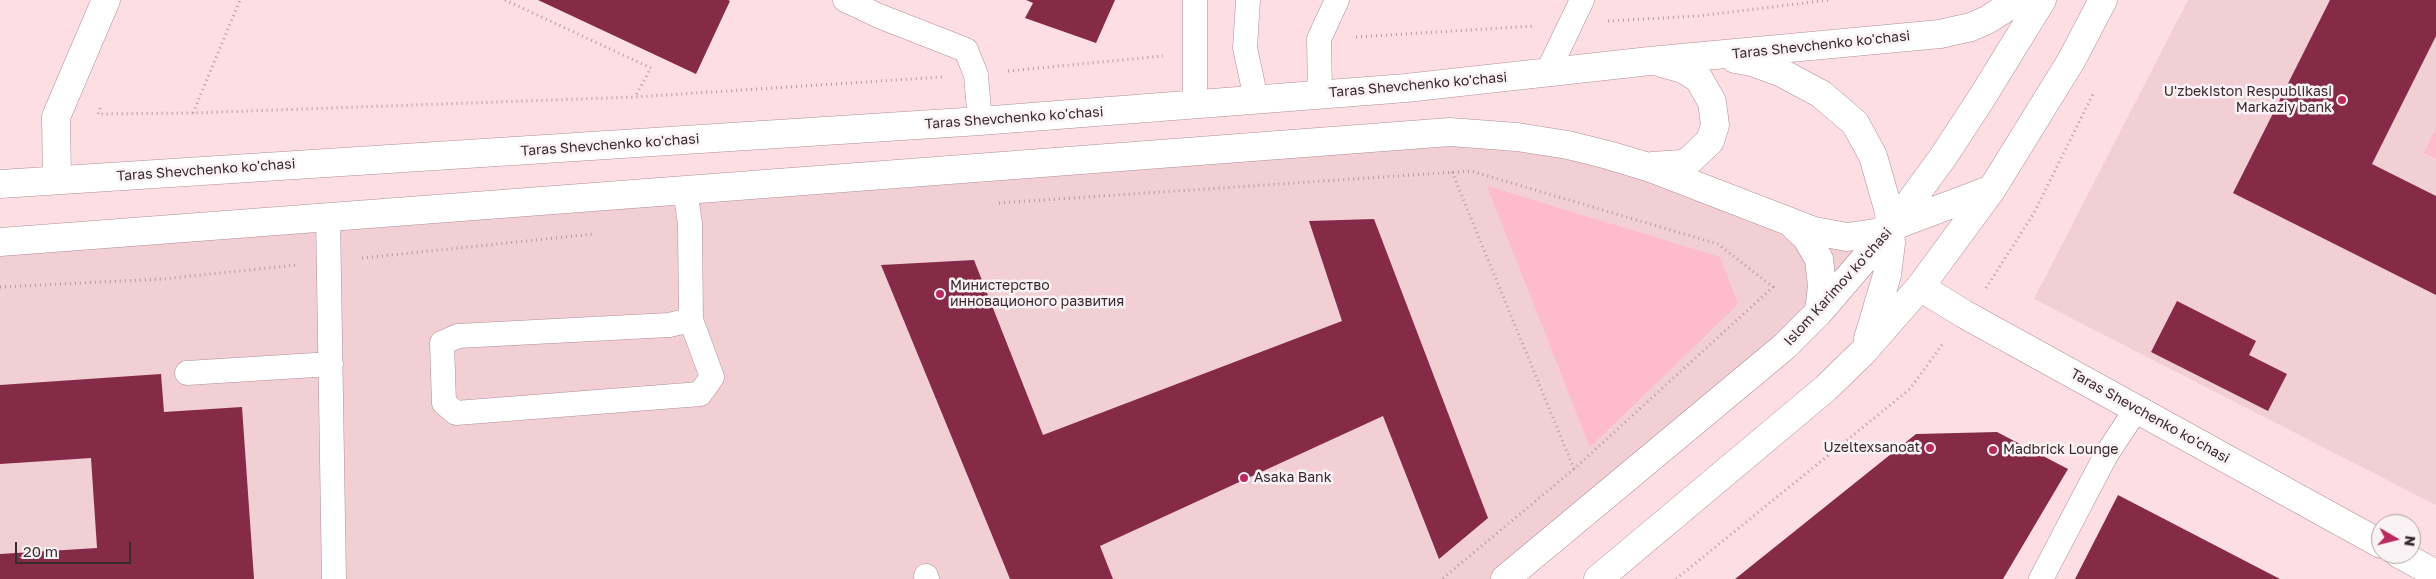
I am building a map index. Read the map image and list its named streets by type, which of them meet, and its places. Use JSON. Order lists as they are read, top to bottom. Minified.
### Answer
{"streets":{"main road":["Taras Shevchenko ko'chasi","Islom Karimov ko'chasi"]},"places":["U'zbekiston Respublikasi Markaziy bank","Министерство инновационого развития","Uzeltexsanoat","Madbrick Lounge","Asaka Bank"],"scale_bar":"20 m","north":"right"}
